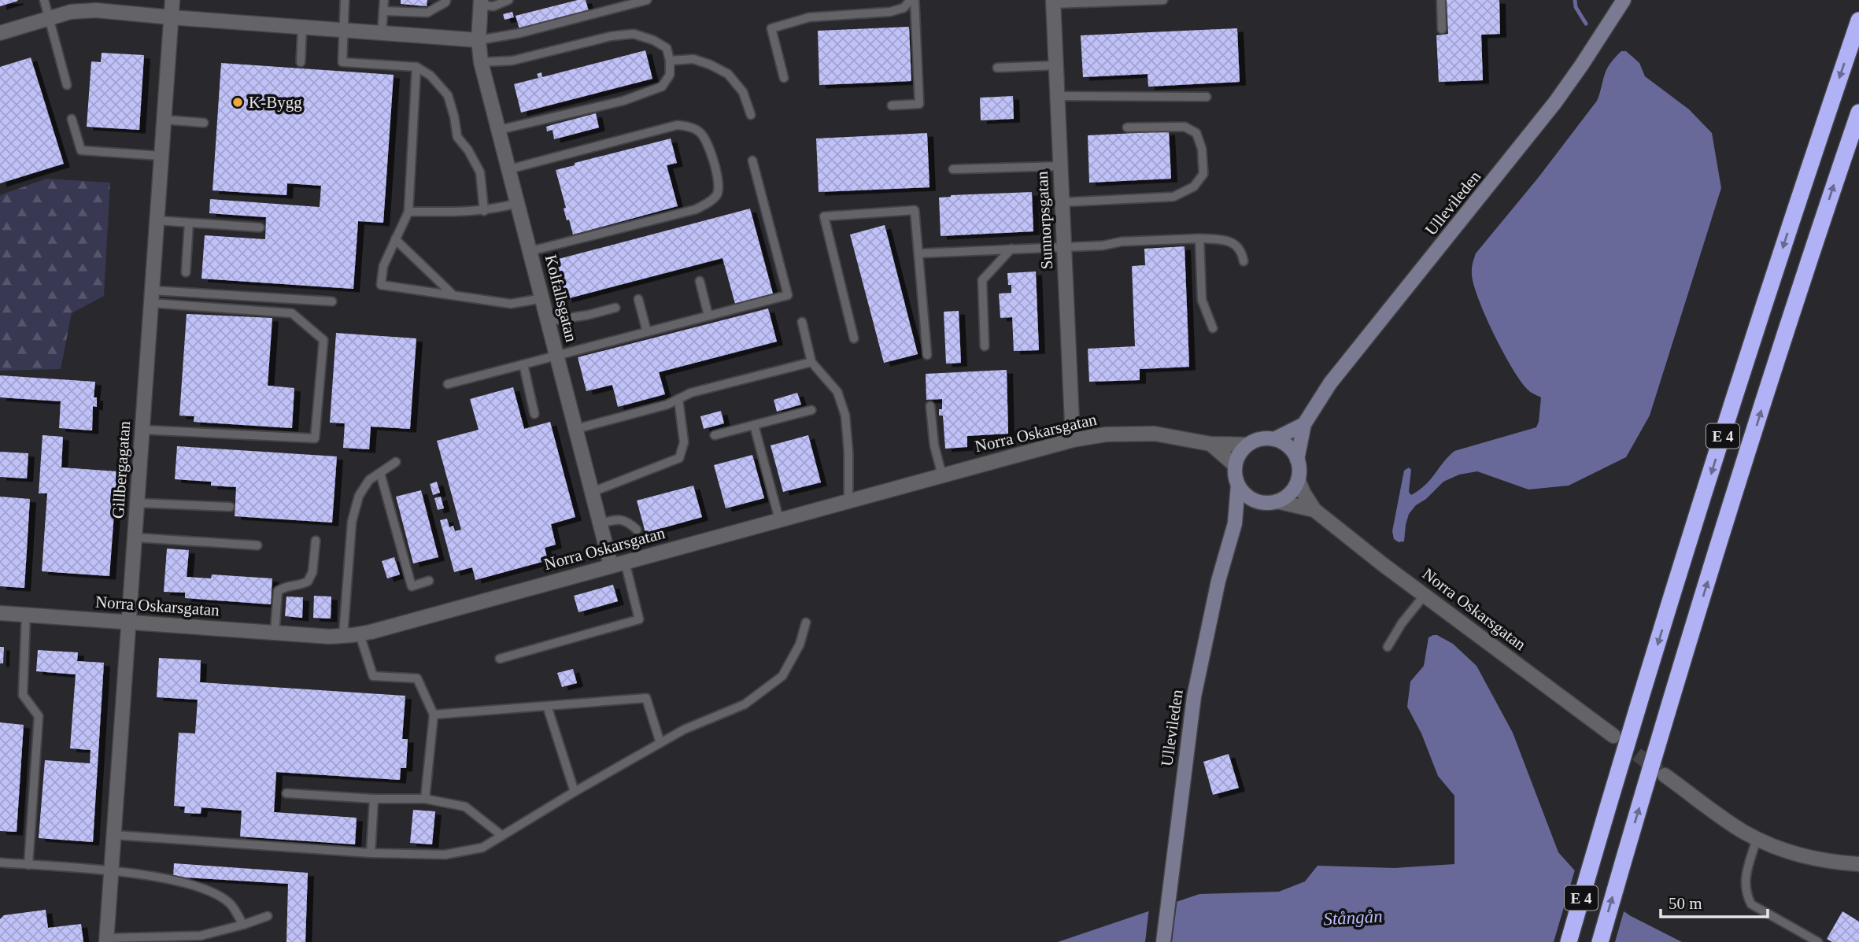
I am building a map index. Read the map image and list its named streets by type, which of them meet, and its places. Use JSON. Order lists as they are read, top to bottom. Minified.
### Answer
{"streets":{"highway":["E 4"],"main road":["Ullevileden"],"street":["Sunnorpsgatan","Kolfallsgatan","Norra Oskarsgatan","Gillbergagatan"]},"crossings":[["Ullevileden","Norra Oskarsgatan"],["Sunnorpsgatan","Norra Oskarsgatan"],["Kolfallsgatan","Norra Oskarsgatan"],["Norra Oskarsgatan","Gillbergagatan"]],"water":["Stångån"],"places":["K-Bygg"],"scale_bar":"50 m"}
